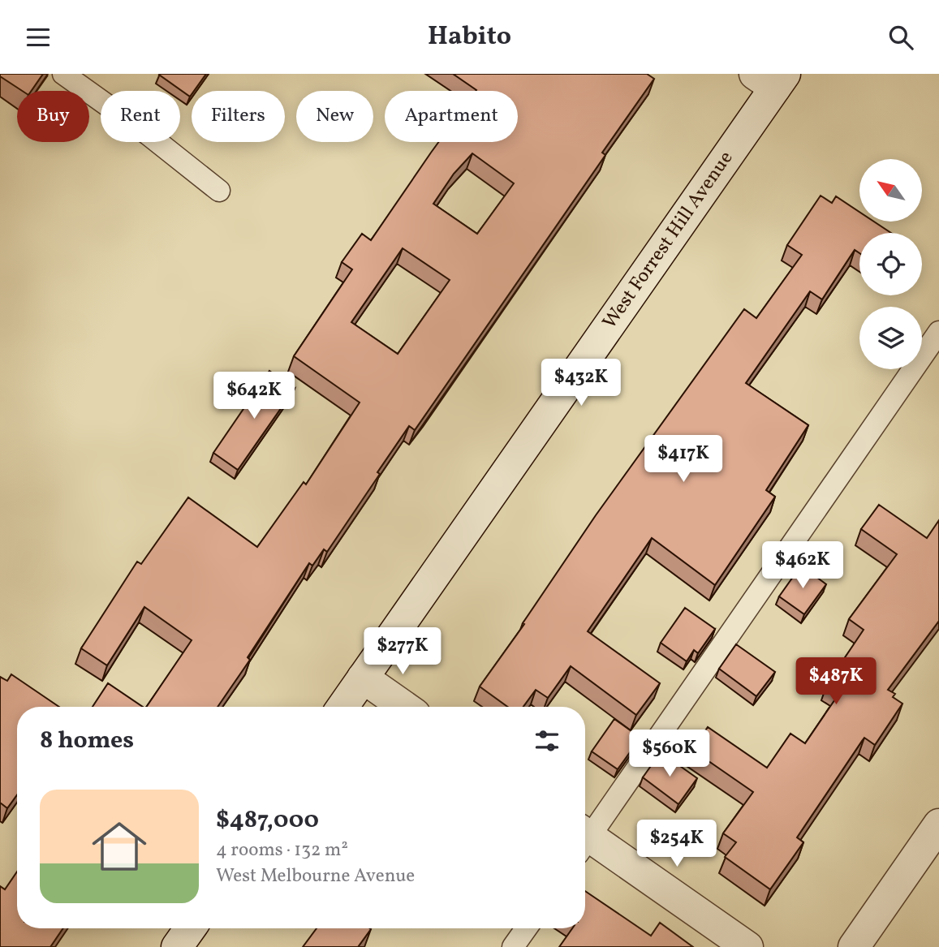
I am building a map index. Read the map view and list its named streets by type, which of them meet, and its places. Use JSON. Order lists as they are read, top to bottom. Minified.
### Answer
{"streets":{"main road":["West Forrest Hill Avenue"]},"north":"top left","page":{"header":"Habito","chip":["Buy","Rent","Filters","New","Apartment"],"price":["$432K","$642K","$417K","$462K","$277K","$487K","$560K","$254K"],"heading":"8 homes","list":[{"name":"$487,000","note":"4 rooms · 132 m² · West Melbourne Avenue"}]}}
